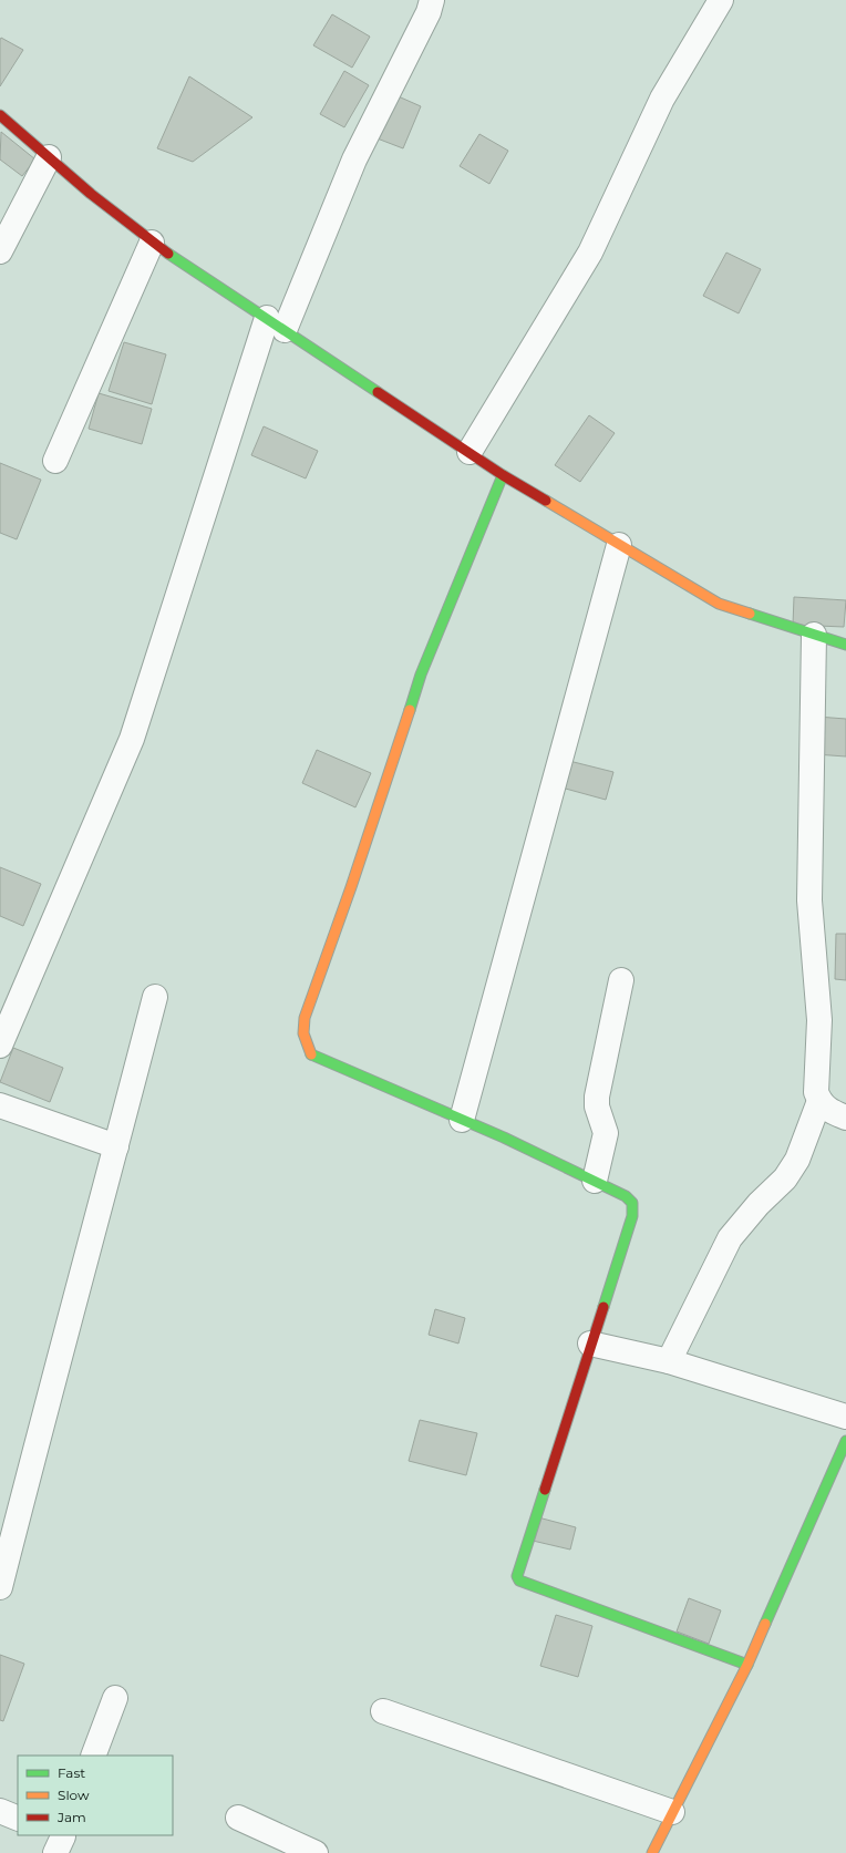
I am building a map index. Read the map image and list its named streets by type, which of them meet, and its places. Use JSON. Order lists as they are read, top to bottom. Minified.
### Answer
{"legend":["Fast","Slow","Jam"]}
